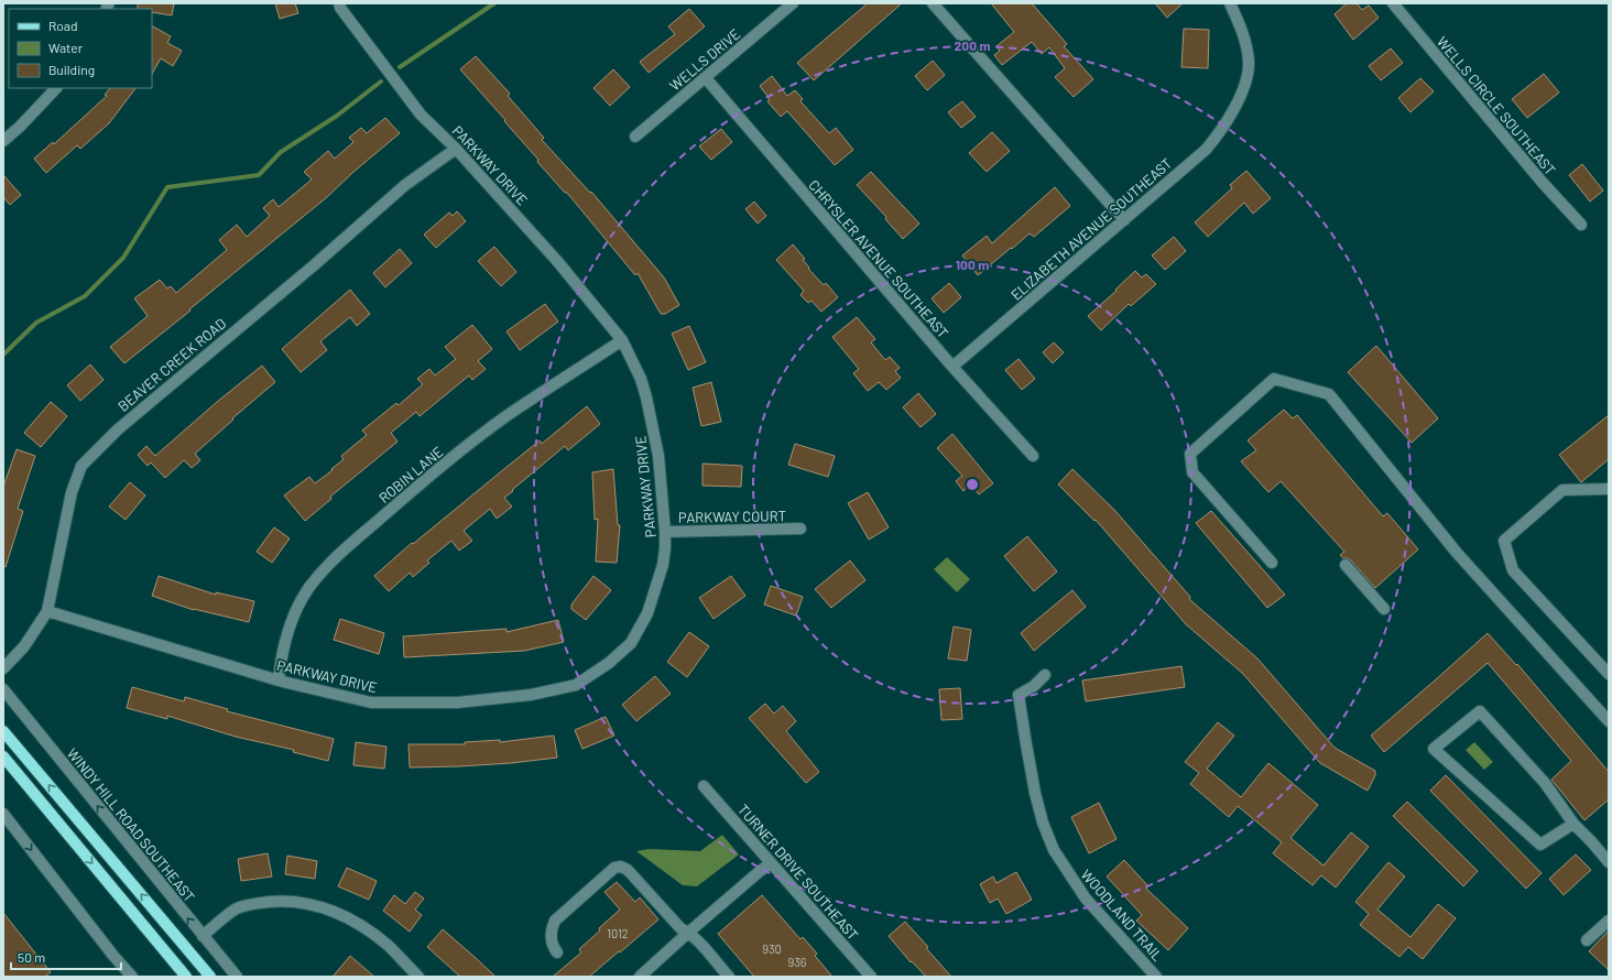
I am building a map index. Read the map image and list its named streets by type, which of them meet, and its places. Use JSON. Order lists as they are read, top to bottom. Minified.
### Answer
{"streets":{"street":["WELLS DRIVE","WELLS CIRCLE SOUTHEAST","PARKWAY DRIVE","ELIZABETH AVENUE SOUTHEAST","CHRYSLER AVENUE SOUTHEAST","BEAVER CREEK ROAD","ROBIN LANE","PARKWAY COURT","WINDY HILL ROAD SOUTHEAST","TURNER DRIVE SOUTHEAST","WOODLAND TRAIL"]},"crossings":[["WELLS DRIVE","CHRYSLER AVENUE SOUTHEAST"],["PARKWAY DRIVE","BEAVER CREEK ROAD"],["PARKWAY DRIVE","ROBIN LANE"],["PARKWAY DRIVE","PARKWAY COURT"],["ELIZABETH AVENUE SOUTHEAST","CHRYSLER AVENUE SOUTHEAST"]],"house_numbers":["1012","930","936"],"legend":["Road","Water","Building"],"scale_bar":"50 m","rings":["200 m","100 m"]}
